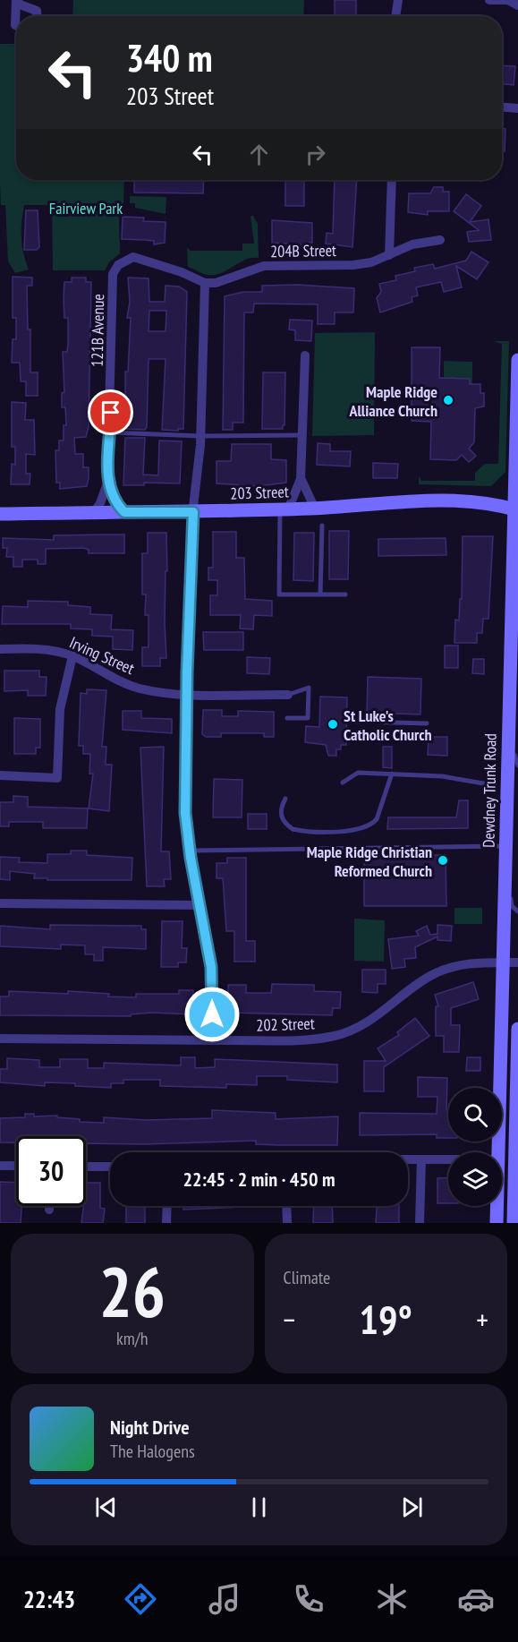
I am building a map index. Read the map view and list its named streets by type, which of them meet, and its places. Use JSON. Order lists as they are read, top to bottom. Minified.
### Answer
{"streets":{"main road":["203 Street","Dewdney Trunk Road"],"street":["204B Street","121B Avenue","Irving Street","202 Street"]},"crossings":[["204B Street","121B Avenue"],["121B Avenue","203 Street"],["203 Street","Dewdney Trunk Road"],["Dewdney Trunk Road","202 Street"]],"parks":["Fairview Park"],"places":["Maple Ridge Alliance Church","St Luke's Catholic Church","Maple Ridge Christian Reformed Church"],"page":{"turn":["340 m","203 Street"],"limit":"30","trip":"22:45 · 2 min · 450 m","tile":[["26","km/h"],"Climate"],"heat":["−","19°","+"],"song":["Night Drive","The Halogens"],"tabs":"22:43"}}
